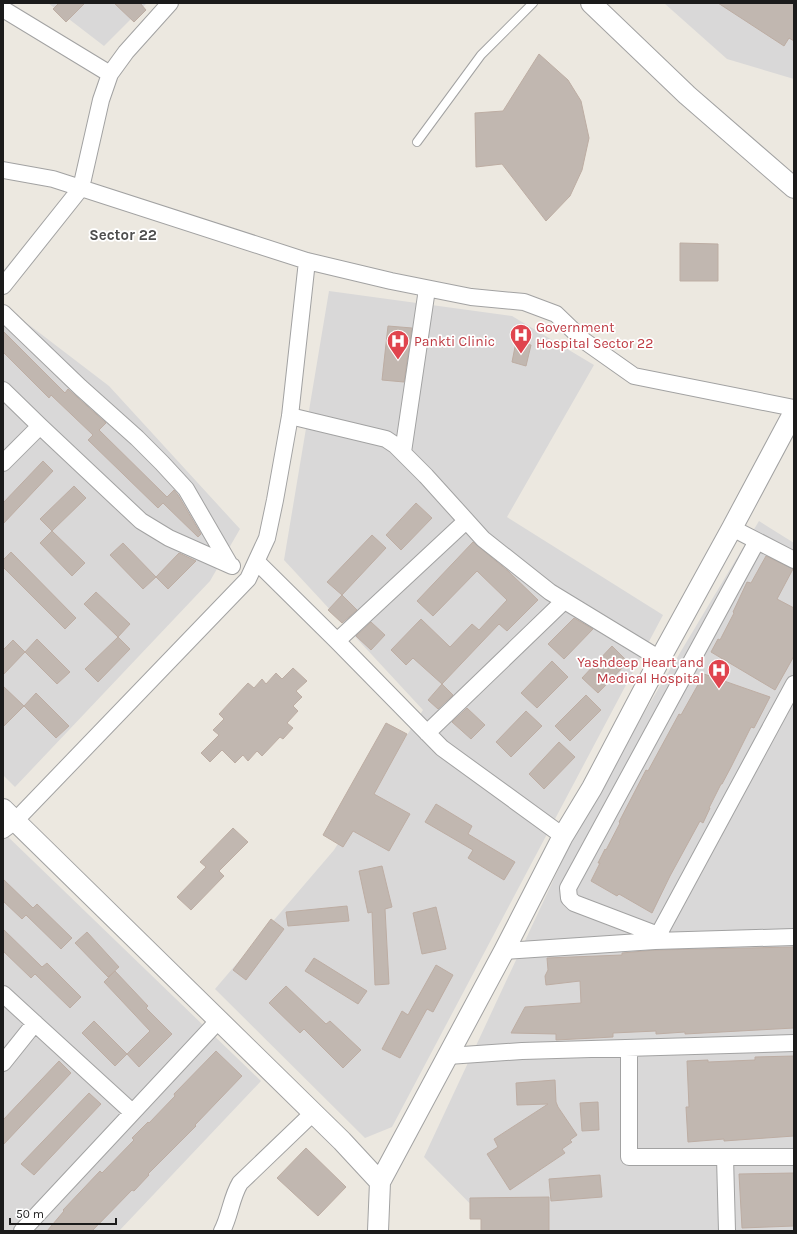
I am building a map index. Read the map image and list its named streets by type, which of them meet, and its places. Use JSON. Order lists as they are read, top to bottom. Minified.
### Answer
{"districts":["Sector 22"],"places":{"hospital":["Government Hospital Sector 22","Pankti Clinic","Yashdeep Heart and Medical Hospital"]},"scale_bar":"50 m"}
